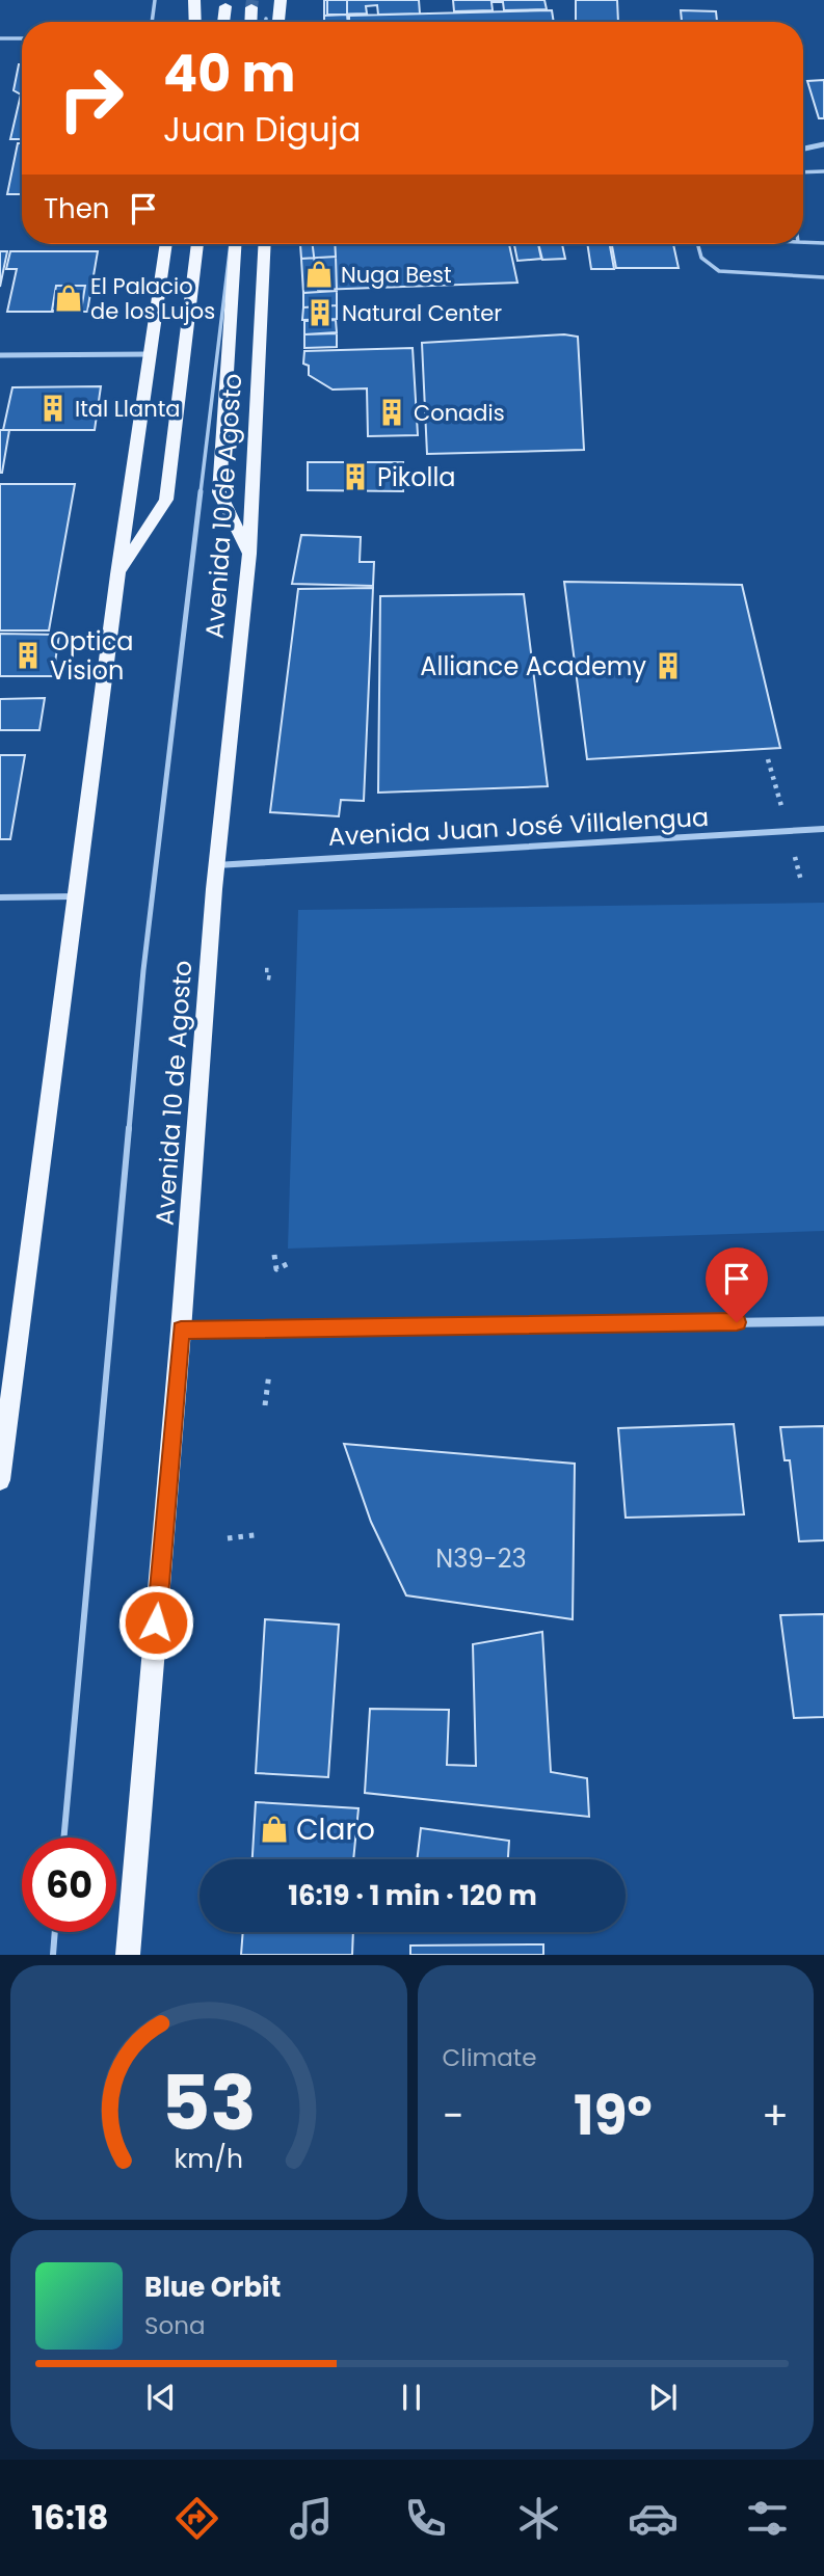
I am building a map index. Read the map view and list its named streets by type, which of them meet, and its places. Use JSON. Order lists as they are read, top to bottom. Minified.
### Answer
{"streets":{"main road":["Avenida 10 de Agosto"],"street":["Avenida Juan José Villalengua"]},"crossings":[["Avenida 10 de Agosto","Avenida Juan José Villalengua"]],"places":{"shop":["Nuga Best","El Palacio de los Lujos","Claro"],"building":["Natural Center","Ital Llanta","Conadis","Pikolla","Optica Vision","Alliance Academy"]},"house_numbers":["N39-23"],"page":{"turn":["40 m","Juan Diguja"],"then":"Then","limit":"60","trip":"16:19 · 1 min · 120 m","tile":"Climate","heat":["−","19°","+"],"song":["Blue Orbit","Sona"],"tabs":"16:18","gauge":["53","km/h"]}}
